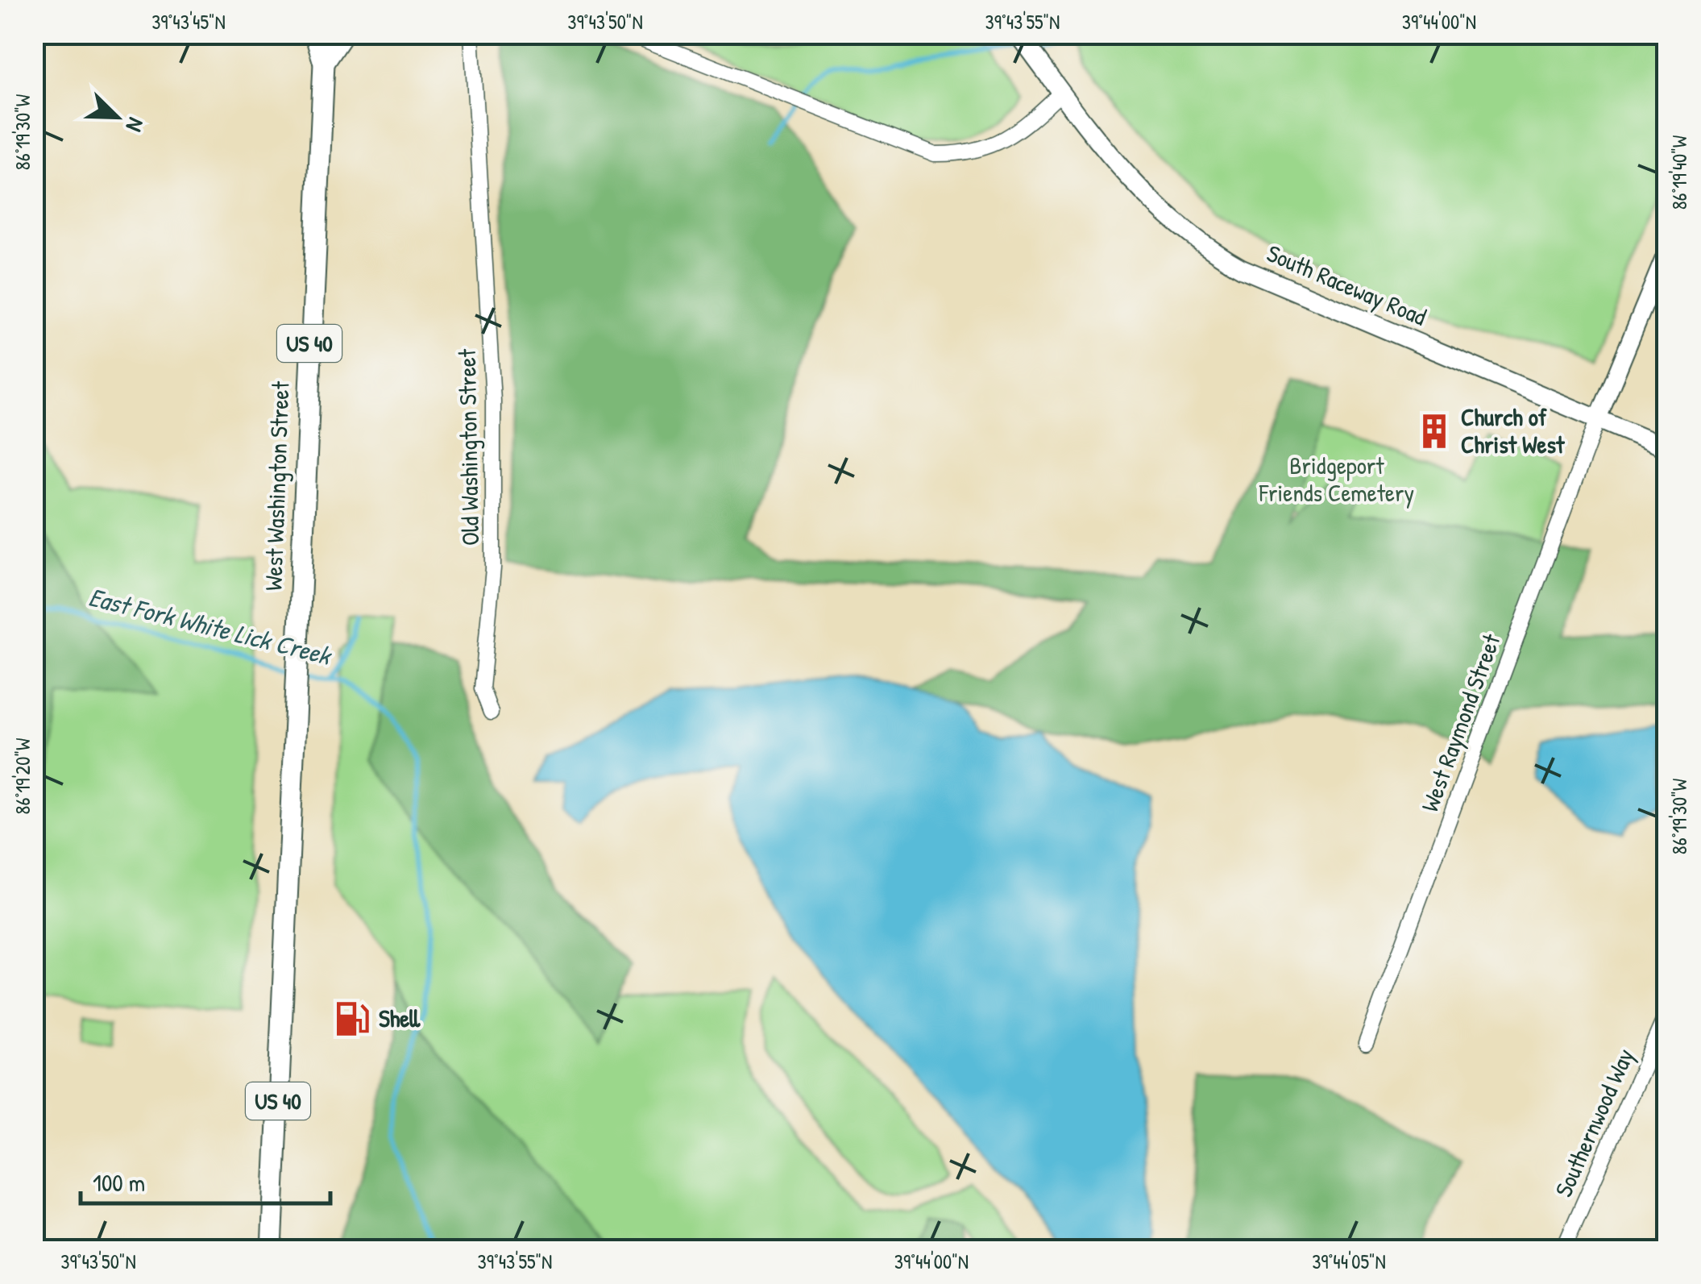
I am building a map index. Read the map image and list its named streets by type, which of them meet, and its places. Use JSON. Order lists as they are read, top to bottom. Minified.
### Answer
{"streets":{"main road":["South Raceway Road","US 40","West Washington Street"],"street":["Old Washington Street","West Raymond Street","Southernwood Way"]},"crossings":[["South Raceway Road","West Raymond Street"]],"water":["East Fork White Lick Creek"],"parks":["Bridgeport Friends Cemetery"],"places":{"building":["Church of Christ West"],"fuel station":["Shell"]},"scale_bar":"100 m","north":"bottom right","coordinates":["39°43'45\"N","39°43'50\"N","39°43'55\"N","39°44'00\"N","86°19'30\"W","86°19'40\"W","86°19'20\"W","39°44'05\"N"]}
